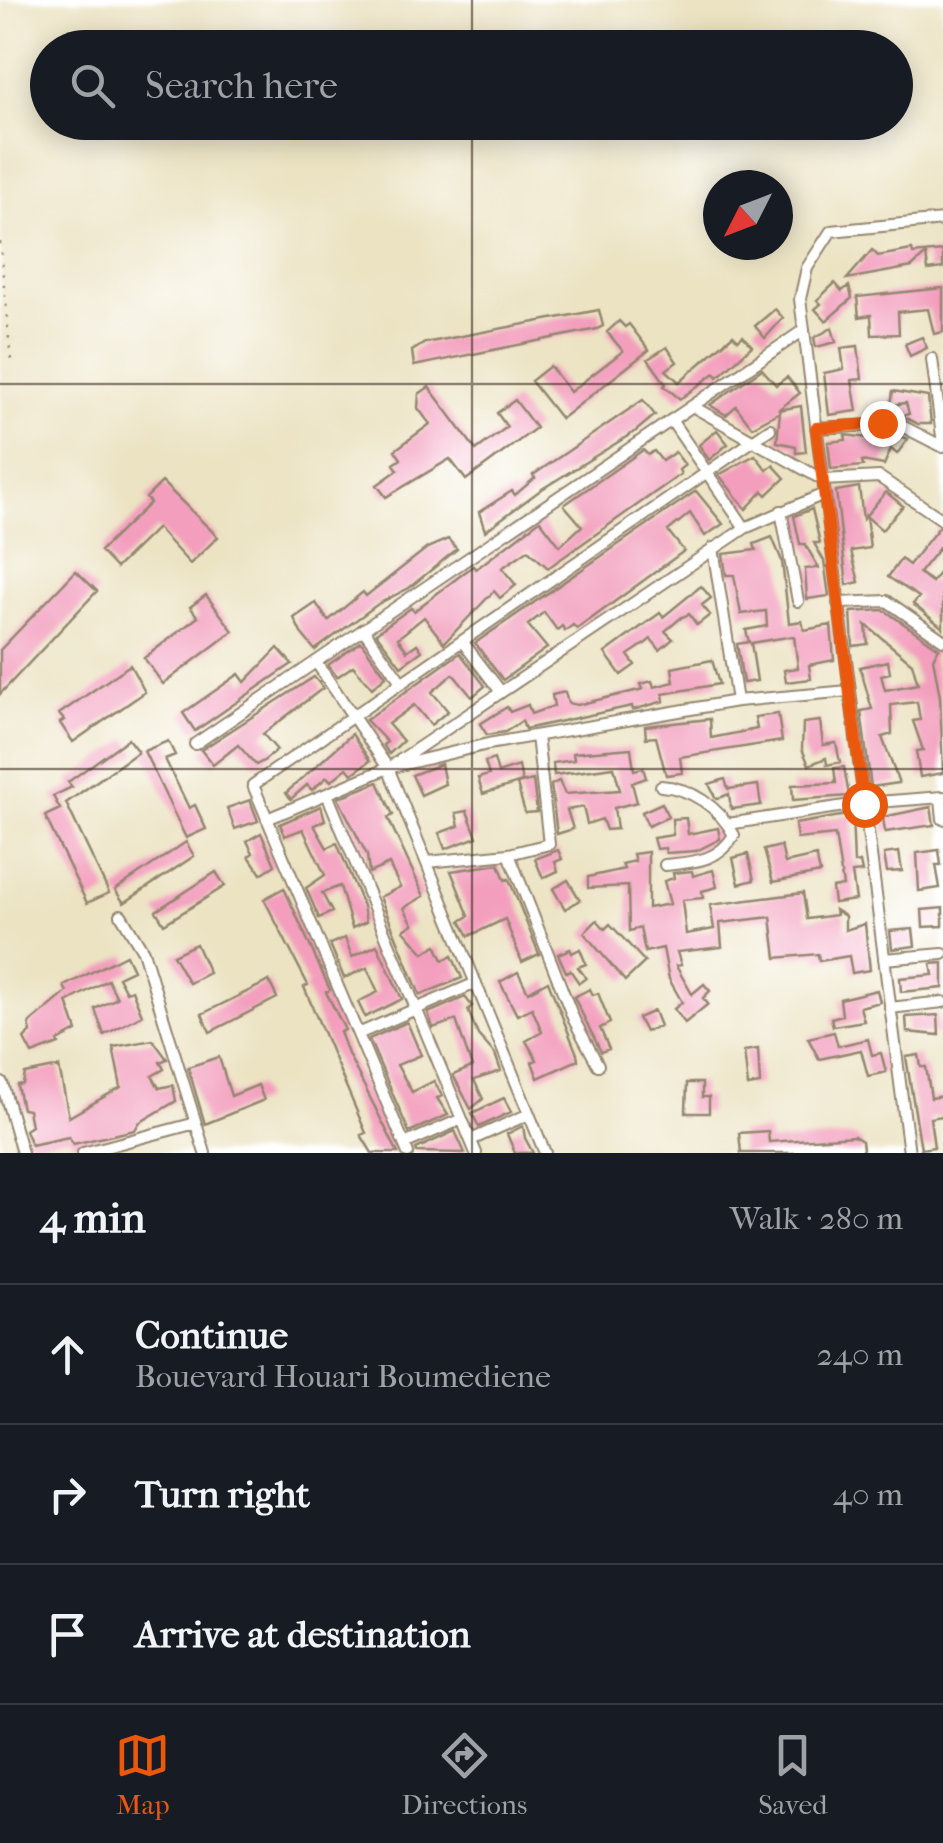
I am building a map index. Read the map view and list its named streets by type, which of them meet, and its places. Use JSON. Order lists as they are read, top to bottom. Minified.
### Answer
{"north":"bottom left","page":{"search":"Search here","heading":["4 min","Walk · 280 m"],"list":[["Continue","Bouevard Houari Boumediene","240 m"],["Turn right","40 m"],"Arrive at destination"],"nav":["Map","Directions","Saved"]}}
